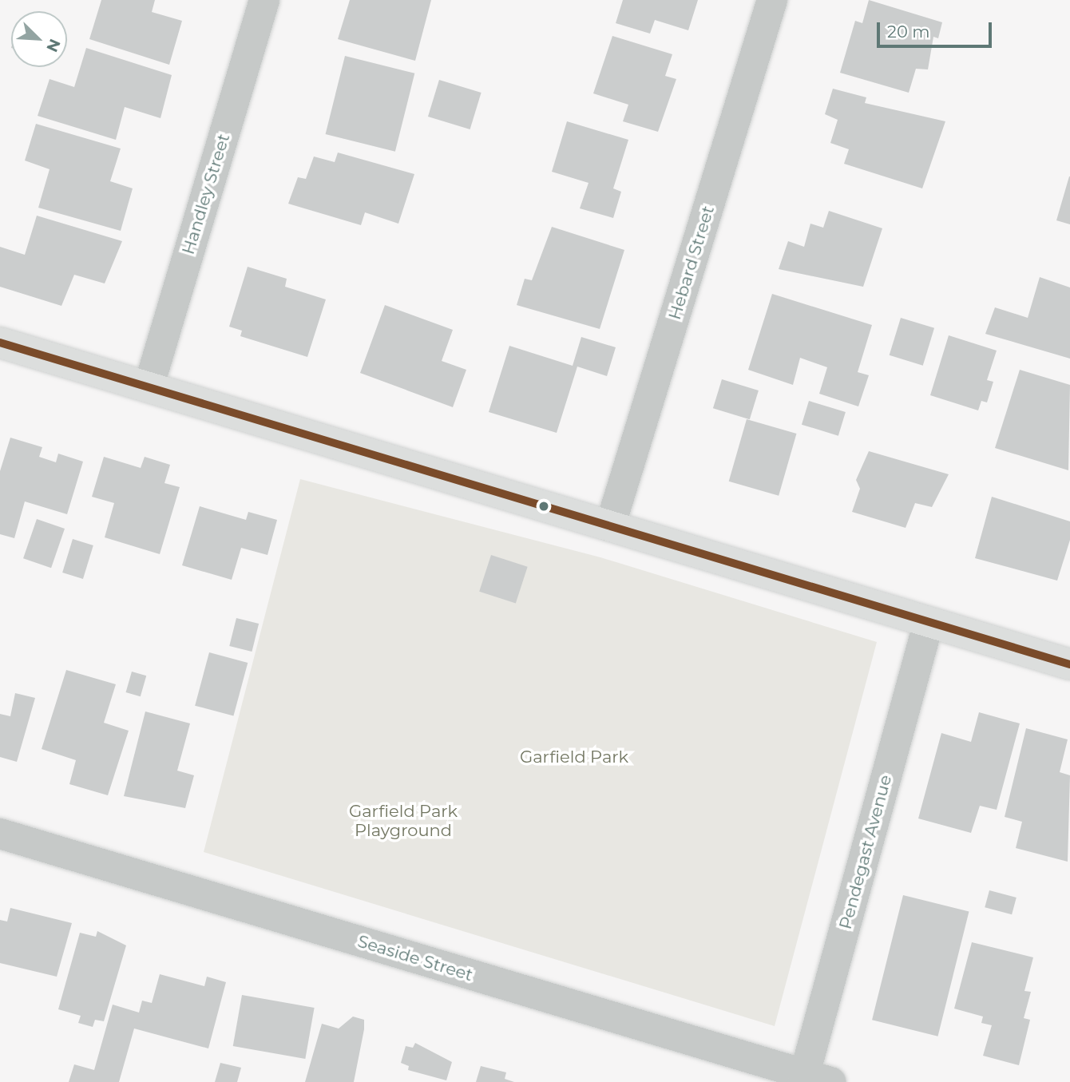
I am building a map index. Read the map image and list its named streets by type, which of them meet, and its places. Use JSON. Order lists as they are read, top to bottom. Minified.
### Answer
{"streets":{"street":["Handley Street","Hebard Street","Pendegast Avenue","Seaside Street"]},"crossings":[["Pendegast Avenue","Seaside Street"]],"parks":["Garfield Park","Garfield Park Playground"],"lines":["transit line 20"],"scale_bar":"20 m","north":"bottom right"}
